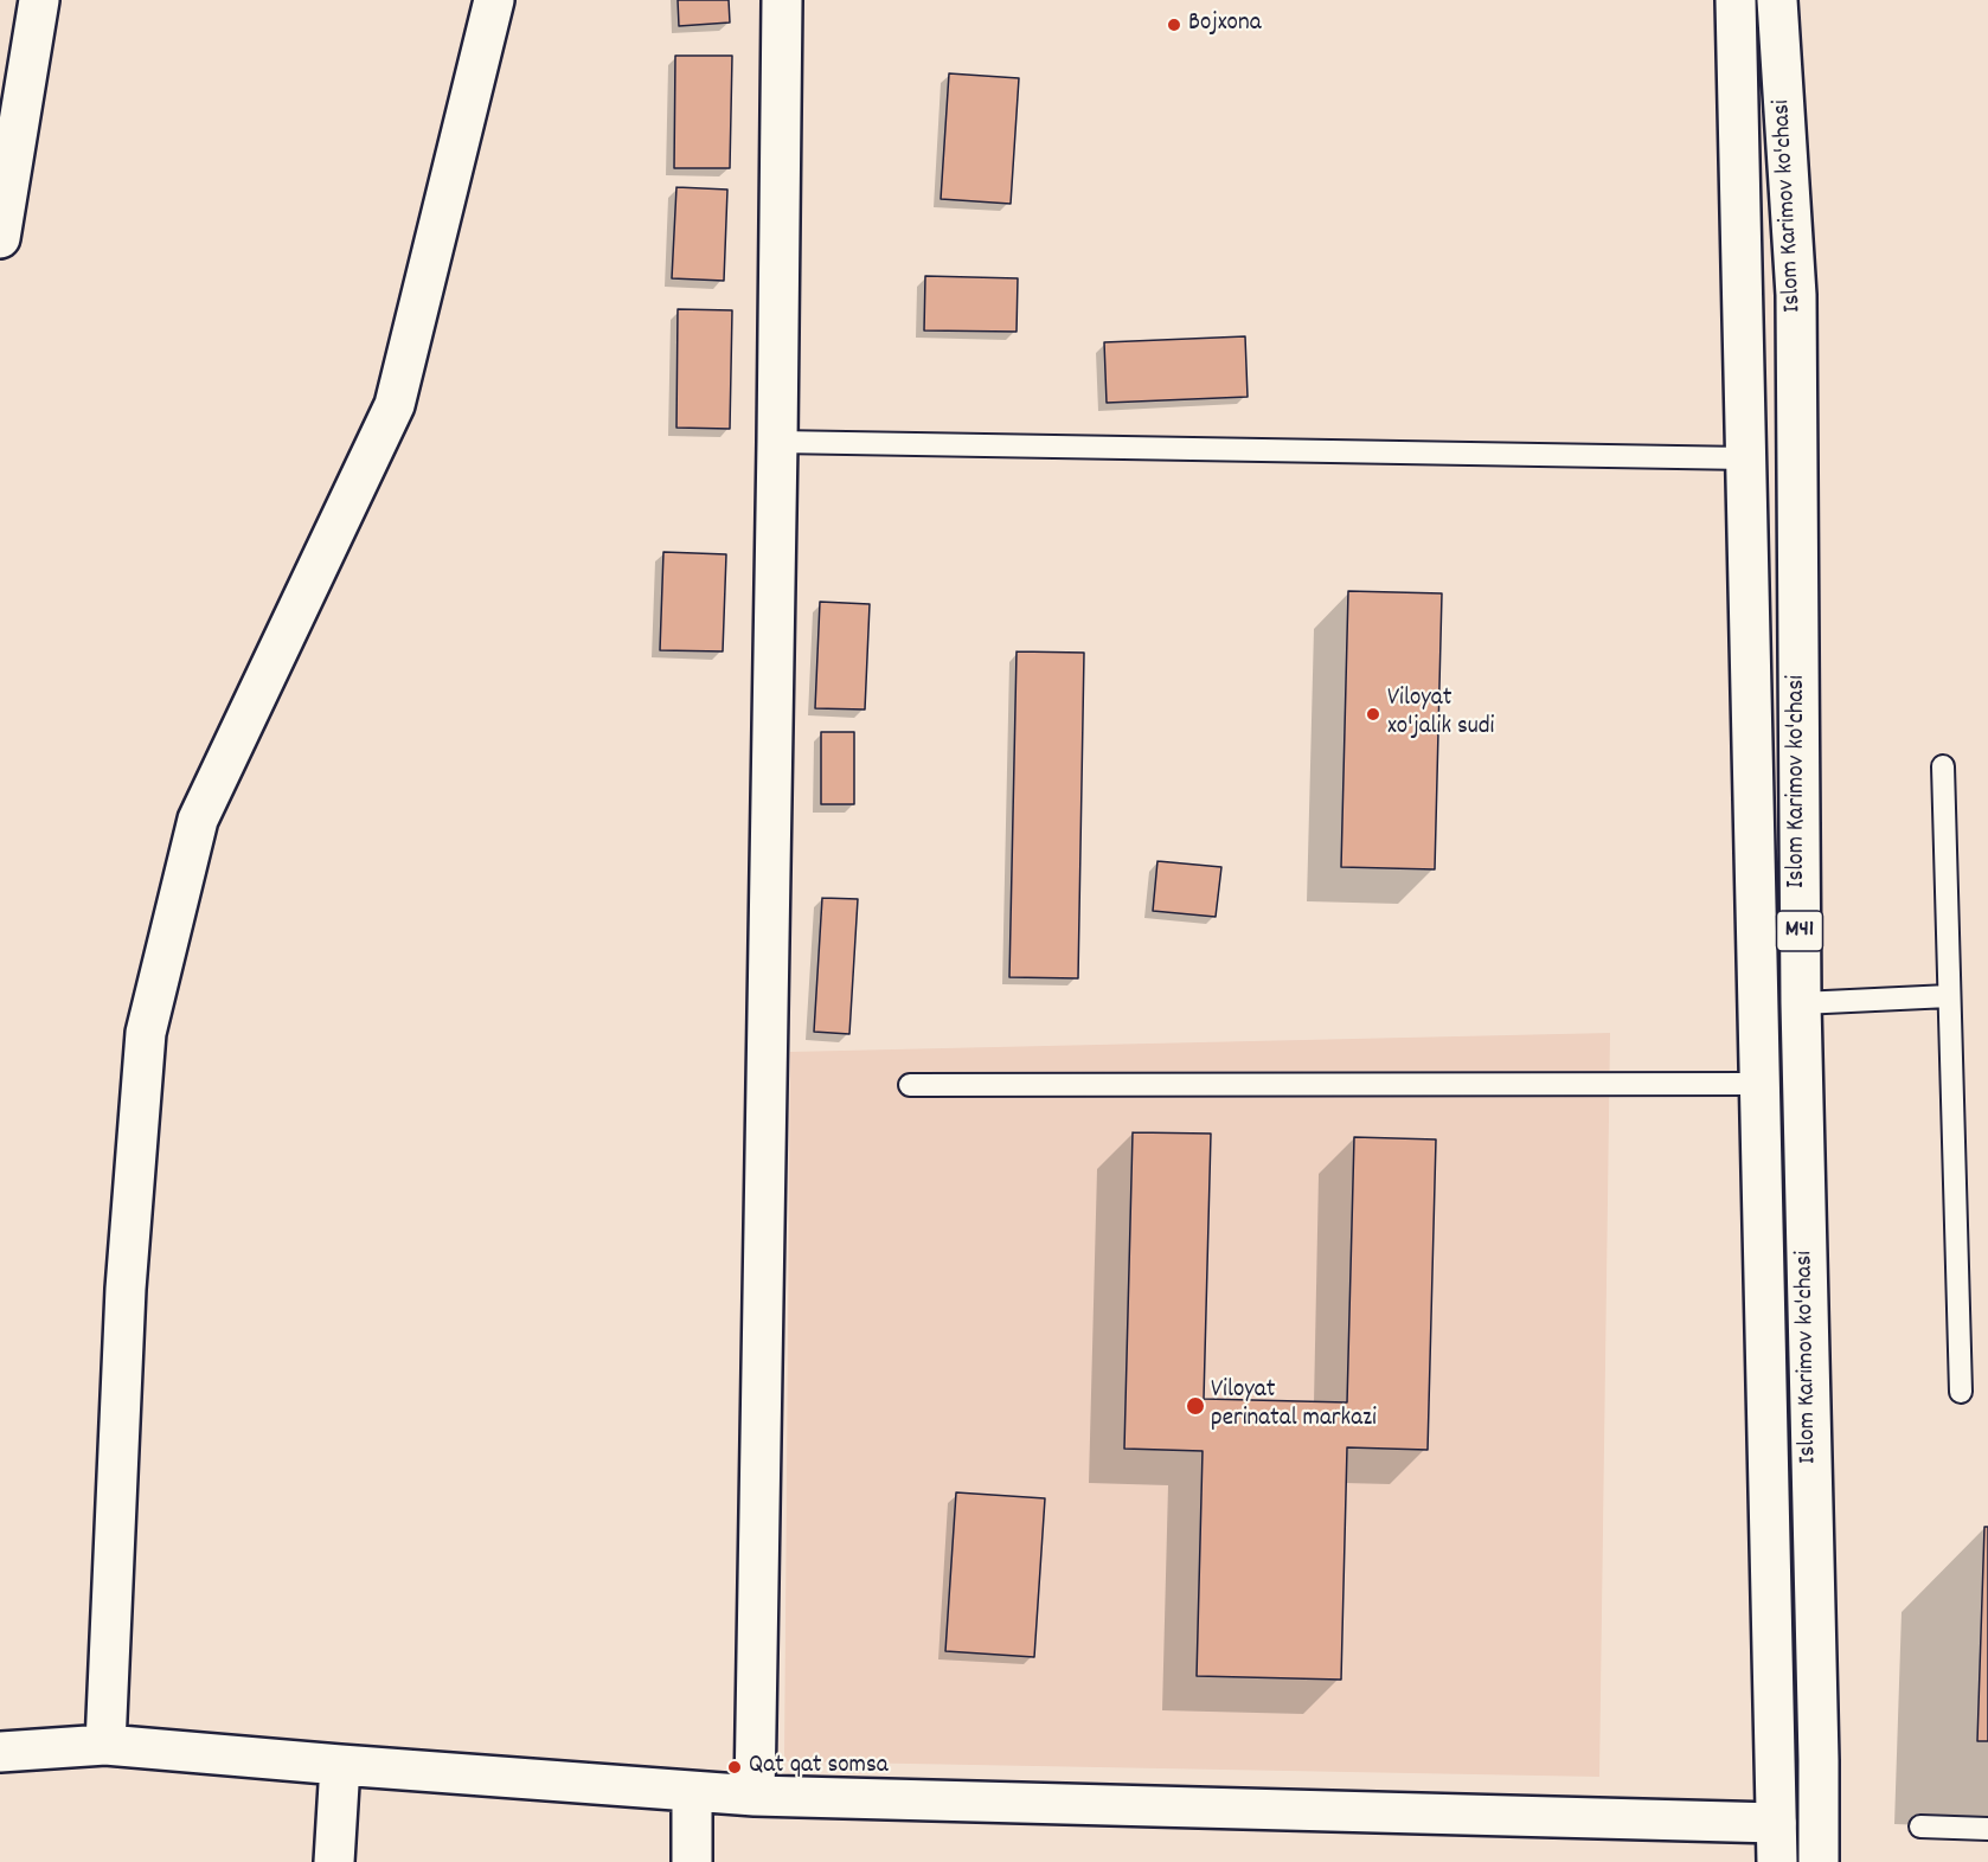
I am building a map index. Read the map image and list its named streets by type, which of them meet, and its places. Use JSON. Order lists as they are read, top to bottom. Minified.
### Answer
{"streets":{"street":["Islom Karimov ko'chasi","M41"]},"places":["Bojxona","Viloyat xo'jalik sudi","Viloyat perinatal markazi","Qat qat somsa"]}
